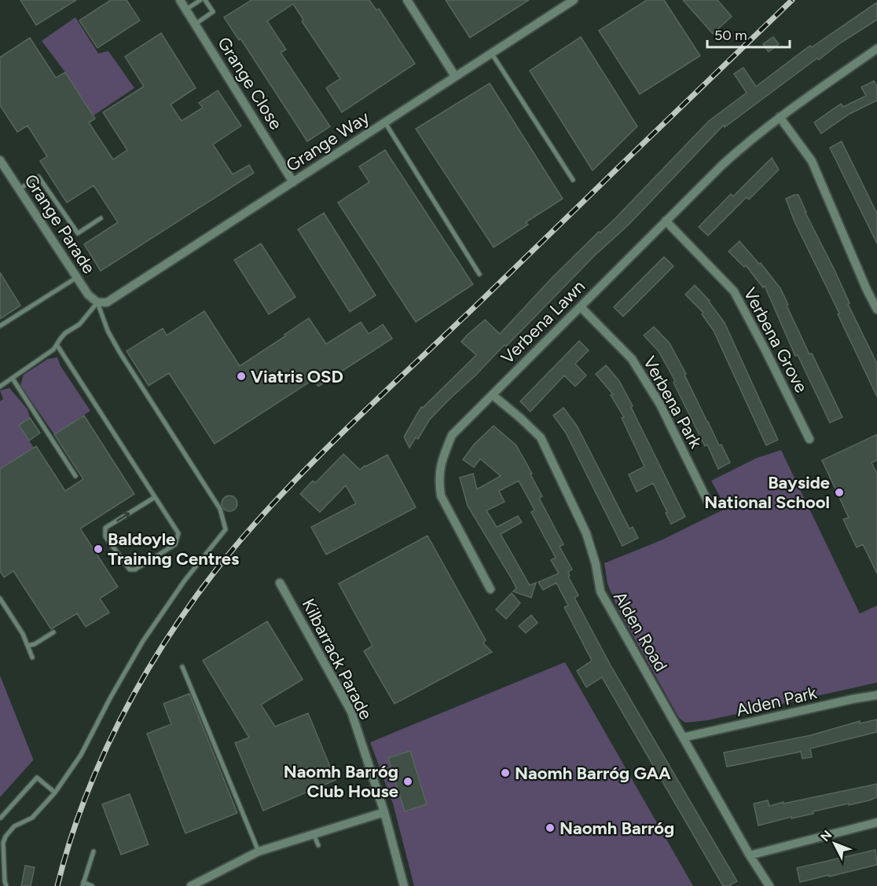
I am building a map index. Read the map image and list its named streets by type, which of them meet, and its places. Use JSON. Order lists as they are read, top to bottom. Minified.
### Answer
{"streets":{"street":["Grange Close","Grange Way","Grange Parade","Verbena Lawn","Verbena Grove","Verbena Park","Alden Road","Kilbarrack Parade","Alden Park"]},"crossings":[["Grange Close","Grange Way"],["Grange Way","Grange Parade"],["Verbena Lawn","Verbena Grove"],["Verbena Lawn","Verbena Park"],["Verbena Lawn","Alden Road"],["Alden Road","Alden Park"]],"places":["Viatris OSD","Bayside National School","Baldoyle Training Centres","Naomh Barróg GAA","Naomh Barróg Club House","Naomh Barróg"],"scale_bar":"50 m","north":"top left"}
